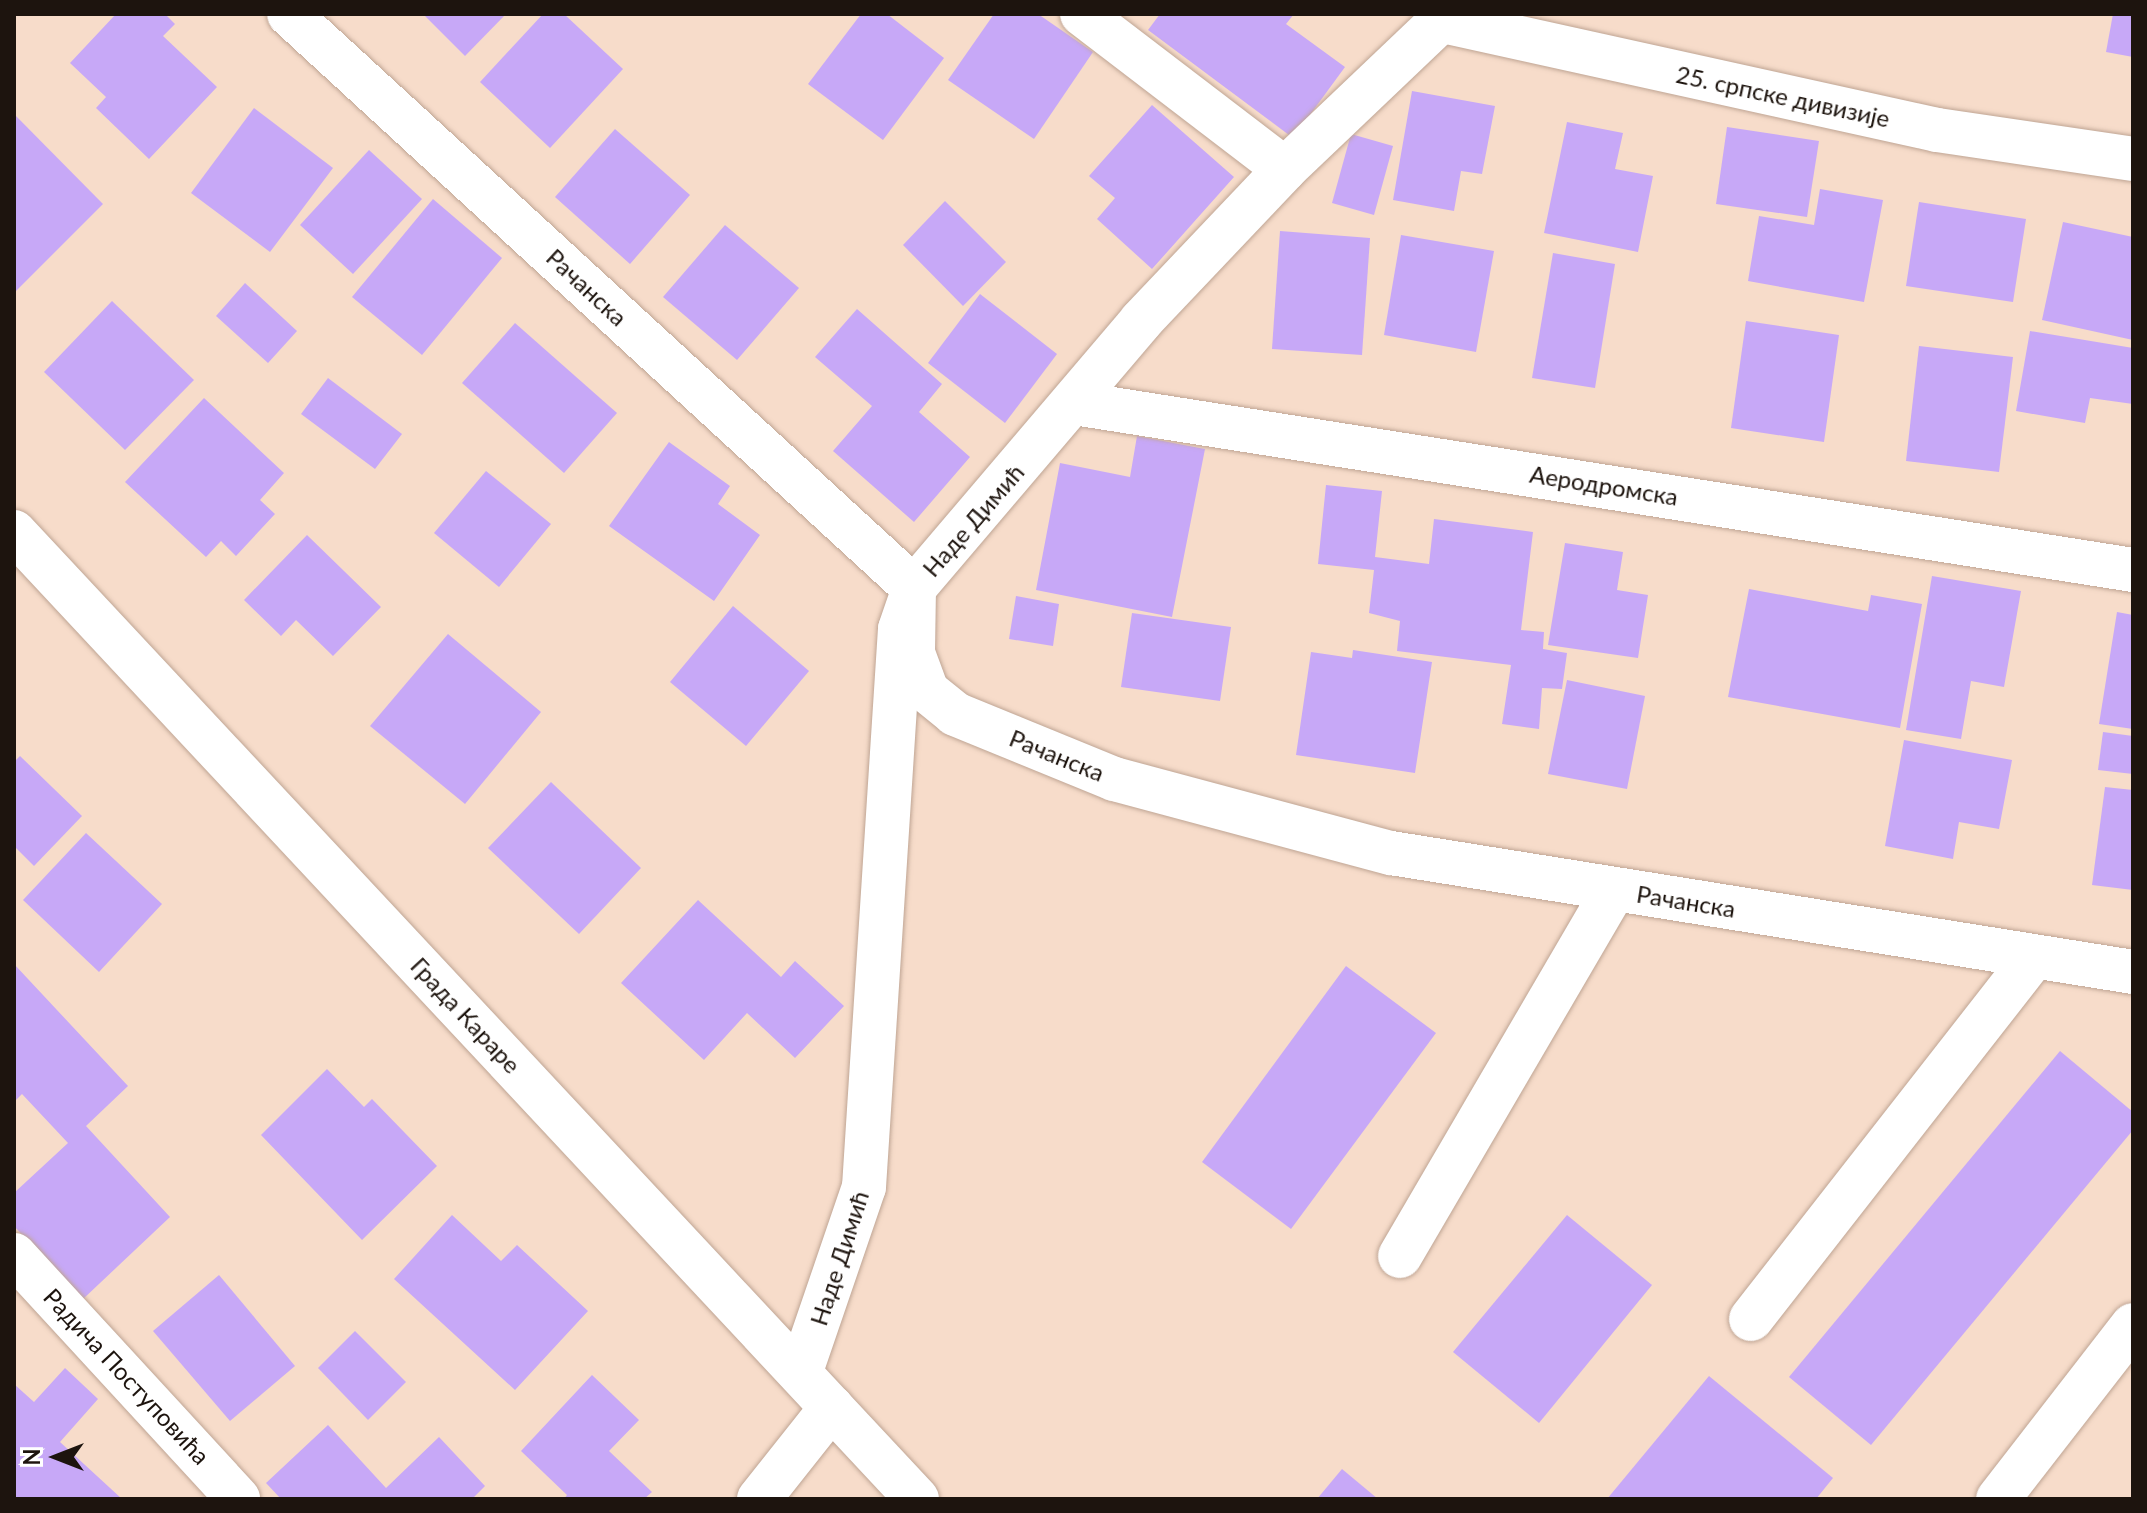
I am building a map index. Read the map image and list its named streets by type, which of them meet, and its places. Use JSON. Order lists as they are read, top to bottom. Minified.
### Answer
{"streets":{"street":["25. српске дивизије","Рачанска","Аеродромска","Наде Димић","Града Караре","Радича Поступовића"]},"crossings":[["25. српске дивизије","Наде Димић"],["Рачанска","Наде Димић"],["Аеродромска","Наде Димић"],["Наде Димић","Града Караре"]],"north":"left"}
